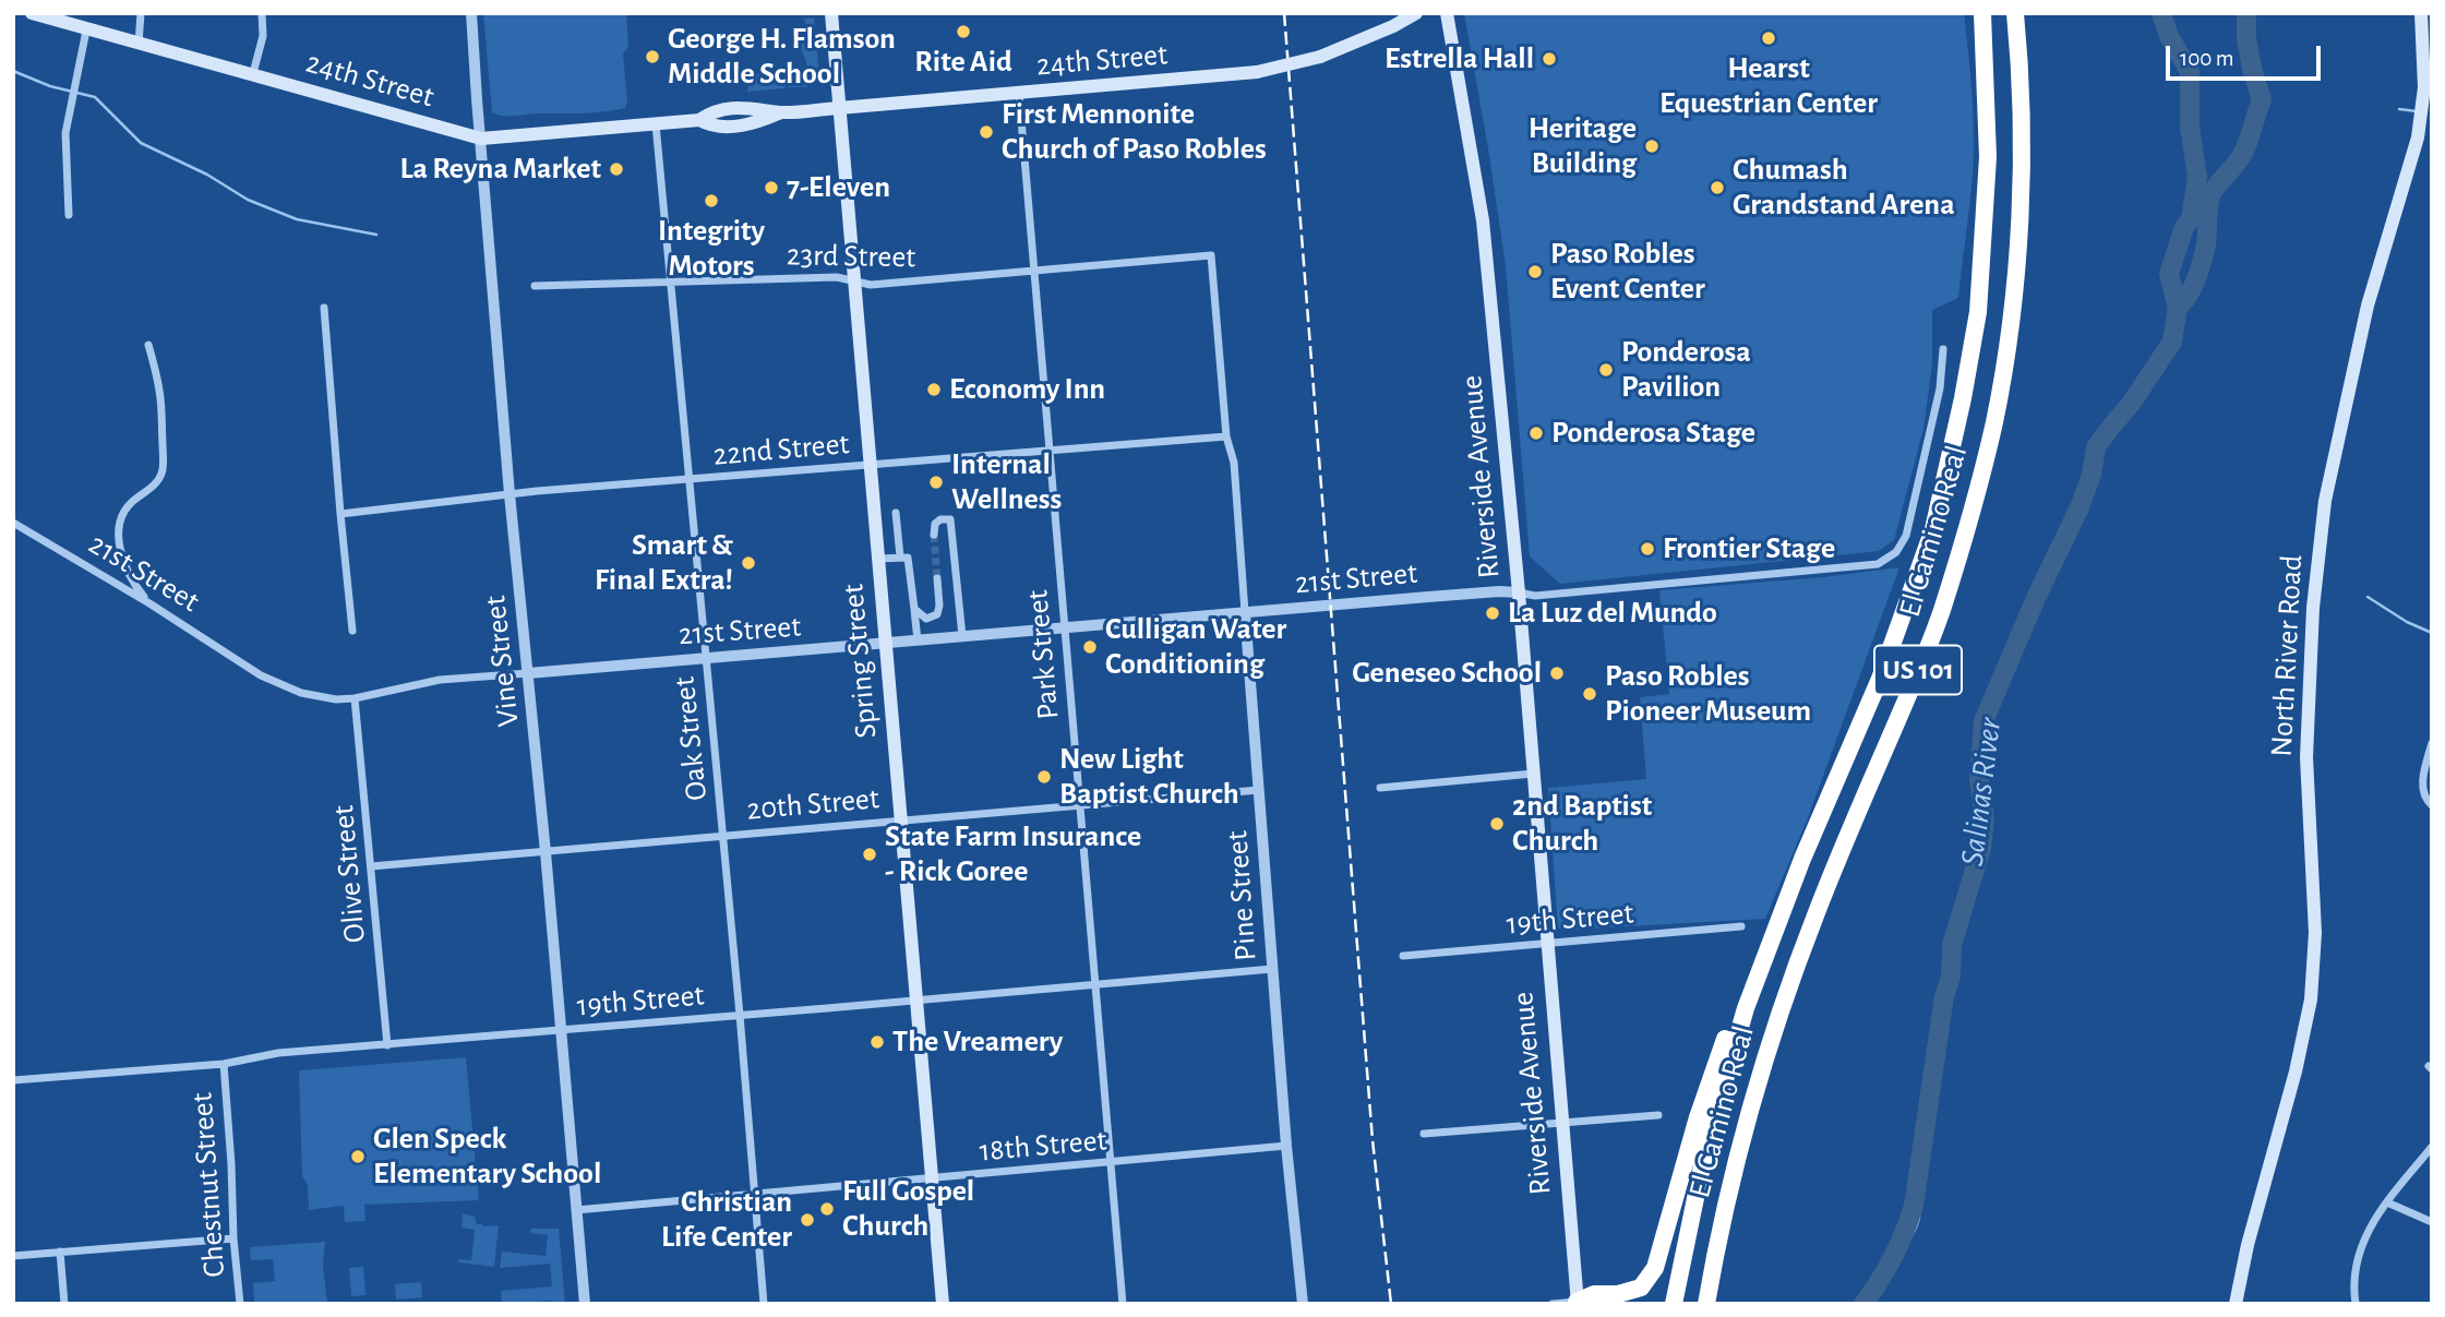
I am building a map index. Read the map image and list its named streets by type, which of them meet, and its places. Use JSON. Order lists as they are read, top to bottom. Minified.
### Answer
{"streets":{"highway":["El Camino Real","US 101"],"main road":["24th Street","Riverside Avenue","North River Road","Spring Street"],"street":["23rd Street","22nd Street","21st Street","Park Street","Vine Street","Oak Street","20th Street","Olive Street","Pine Street","19th Street","18th Street","Chestnut Street"]},"crossings":[["24th Street","Park Street"],["24th Street","Vine Street"],["24th Street","Spring Street"],["24th Street","Oak Street"],["23rd Street","Park Street"],["23rd Street","Spring Street"],["23rd Street","Oak Street"],["23rd Street","Pine Street"],["22nd Street","Park Street"],["22nd Street","Vine Street"],["22nd Street","Spring Street"],["22nd Street","Oak Street"],["22nd Street","Pine Street"],["Riverside Avenue","21st Street"],["Riverside Avenue","19th Street"],["21st Street","Park Street"],["21st Street","Vine Street"],["21st Street","Spring Street"],["21st Street","Oak Street"],["21st Street","Olive Street"],["21st Street","Pine Street"],["Park Street","20th Street"],["Park Street","19th Street"],["Park Street","18th Street"],["Vine Street","20th Street"],["Vine Street","19th Street"],["Vine Street","18th Street"],["Spring Street","20th Street"],["Spring Street","19th Street"],["Spring Street","18th Street"],["Oak Street","20th Street"],["Oak Street","19th Street"],["Oak Street","18th Street"],["20th Street","Olive Street"],["20th Street","Pine Street"],["Olive Street","19th Street"],["Pine Street","19th Street"],["Pine Street","18th Street"],["19th Street","Chestnut Street"]],"water":["Salinas River"],"places":["Rite Aid","Hearst Equestrian Center","George H. Flamson Middle School","Estrella Hall","First Mennonite Church of Paso Robles","Heritage Building","La Reyna Market","7-Eleven","Chumash Grandstand Arena","Integrity Motors","Paso Robles Event Center","Ponderosa Pavilion","Economy Inn","Ponderosa Stage","Internal Wellness","Frontier Stage","Smart & Final Extra!","La Luz del Mundo","Culligan Water Conditioning","Geneseo School","Paso Robles Pioneer Museum","New Light Baptist Church","2nd Baptist Church","State Farm Insurance - Rick Goree","The Vreamery","Glen Speck Elementary School","Full Gospel Church","Christian Life Center"],"scale_bar":"100 m"}
